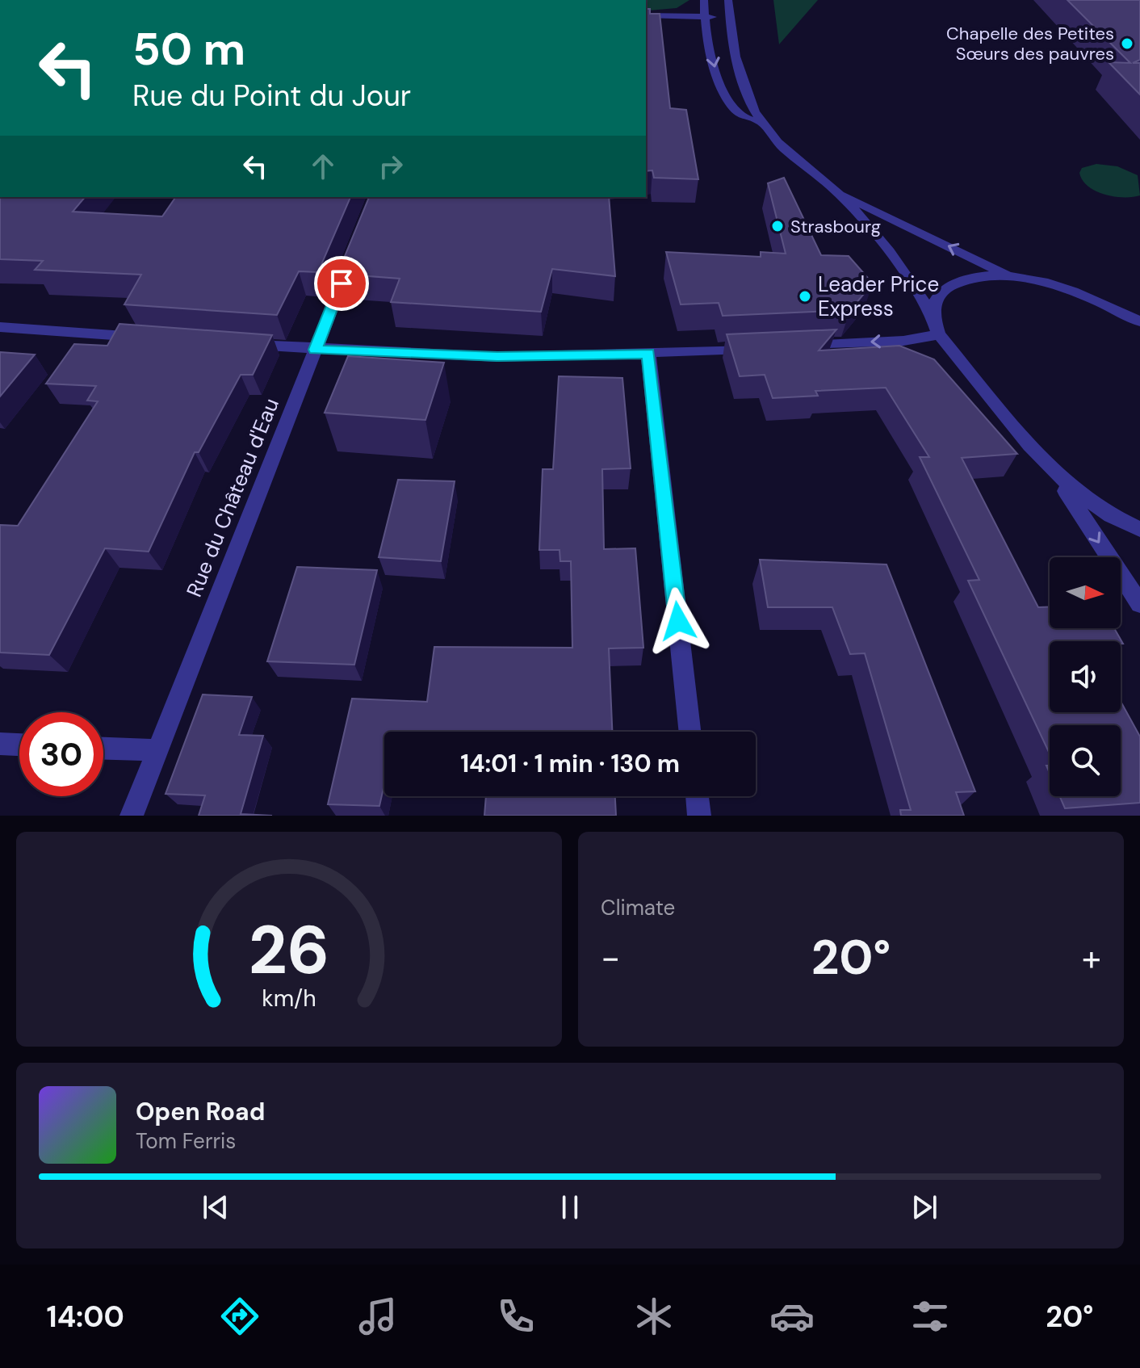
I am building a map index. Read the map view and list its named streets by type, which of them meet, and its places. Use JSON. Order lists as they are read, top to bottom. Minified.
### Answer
{"streets":{"street":["Rue du Château d'Eau"]},"places":["Chapelle des Petites Sœurs des pauvres","Strasbourg","Leader Price Express"],"north":"right","page":{"turn":["50 m","Rue du Point du Jour"],"limit":"30","trip":"14:01 · 1 min · 130 m","tile":"Climate","heat":["−","20°","+"],"song":["Open Road","Tom Ferris"],"tabs":["14:00","20°"],"gauge":["26","km/h"]}}
